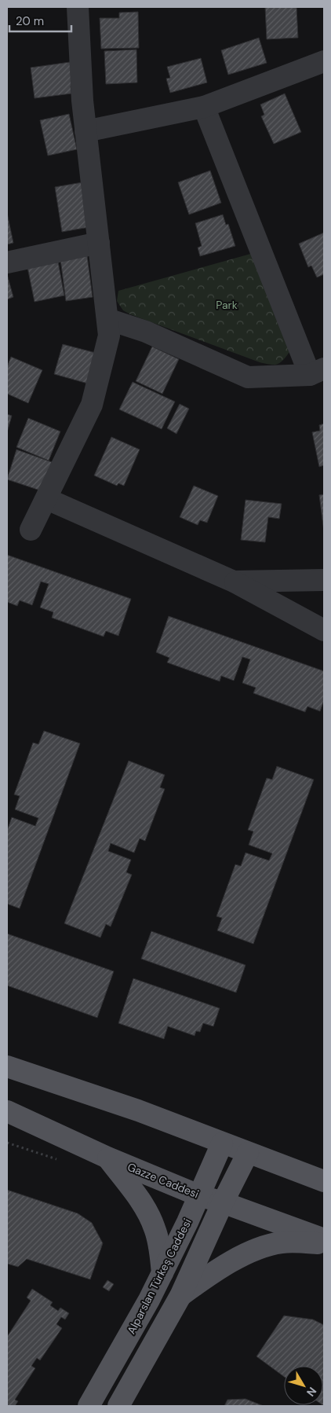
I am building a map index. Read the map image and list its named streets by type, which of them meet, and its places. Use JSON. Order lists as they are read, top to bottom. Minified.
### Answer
{"streets":{"main road":["Gazze Caddesi","Alparslan Türkeş Caddesi"]},"crossings":[["Gazze Caddesi","Alparslan Türkeş Caddesi"]],"parks":["Park"],"scale_bar":"20 m","north":"bottom right"}
